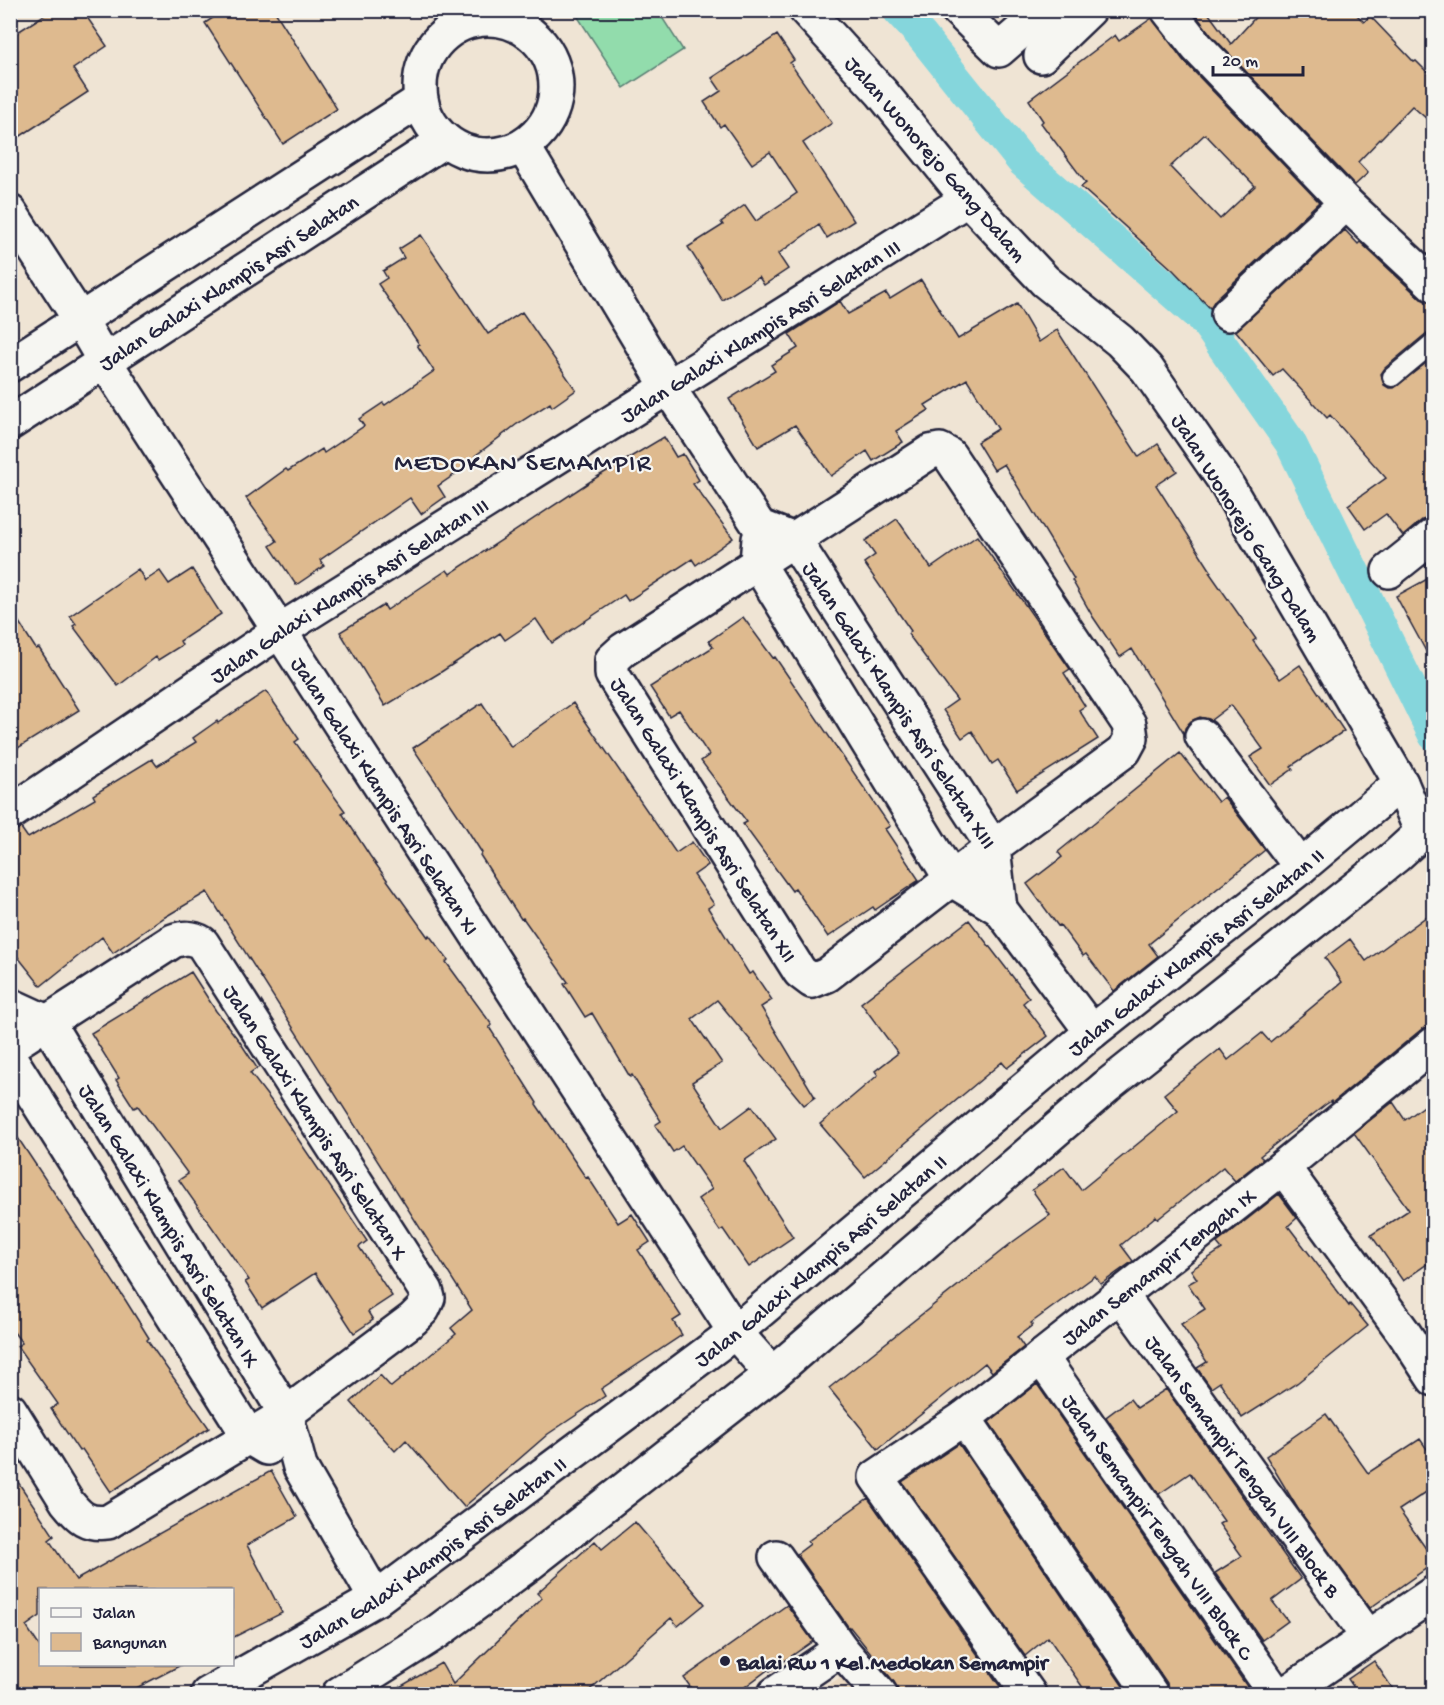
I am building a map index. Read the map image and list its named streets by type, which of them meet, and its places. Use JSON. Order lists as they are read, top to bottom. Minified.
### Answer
{"streets":{"street":["Jalan Wonorejo Gang Dalam","Jalan Galaxi Klampis Asri Selatan","Jalan Galaxi Klampis Asri Selatan III","Jalan Galaxi Klampis Asri Selatan XIII","Jalan Galaxi Klampis Asri Selatan XI","Jalan Galaxi Klampis Asri Selatan XII","Jalan Galaxi Klampis Asri Selatan II","Jalan Galaxi Klampis Asri Selatan X","Jalan Galaxi Klampis Asri Selatan IX","Jalan Semampir Tengah IX","Jalan Semampir Tengah VIII Block B","Jalan Semampir Tengah VIII Block C"]},"crossings":[["Jalan Wonorejo Gang Dalam","Jalan Galaxi Klampis Asri Selatan III"],["Jalan Wonorejo Gang Dalam","Jalan Galaxi Klampis Asri Selatan XI"],["Jalan Wonorejo Gang Dalam","Jalan Galaxi Klampis Asri Selatan II"],["Jalan Galaxi Klampis Asri Selatan","Jalan Galaxi Klampis Asri Selatan XI"],["Jalan Galaxi Klampis Asri Selatan III","Jalan Galaxi Klampis Asri Selatan XI"],["Jalan Galaxi Klampis Asri Selatan XIII","Jalan Galaxi Klampis Asri Selatan XII"],["Jalan Galaxi Klampis Asri Selatan XIII","Jalan Galaxi Klampis Asri Selatan II"],["Jalan Galaxi Klampis Asri Selatan XI","Jalan Galaxi Klampis Asri Selatan II"],["Jalan Galaxi Klampis Asri Selatan II","Jalan Galaxi Klampis Asri Selatan IX"],["Jalan Galaxi Klampis Asri Selatan X","Jalan Galaxi Klampis Asri Selatan IX"],["Jalan Semampir Tengah IX","Jalan Semampir Tengah VIII Block B"],["Jalan Semampir Tengah IX","Jalan Semampir Tengah VIII Block C"]],"districts":["MEDOKAN SEMAMPIR"],"places":["Balai Rw 1 Kel.Medokan Semampir"],"legend":["Jalan","Bangunan"],"scale_bar":"20 m"}
